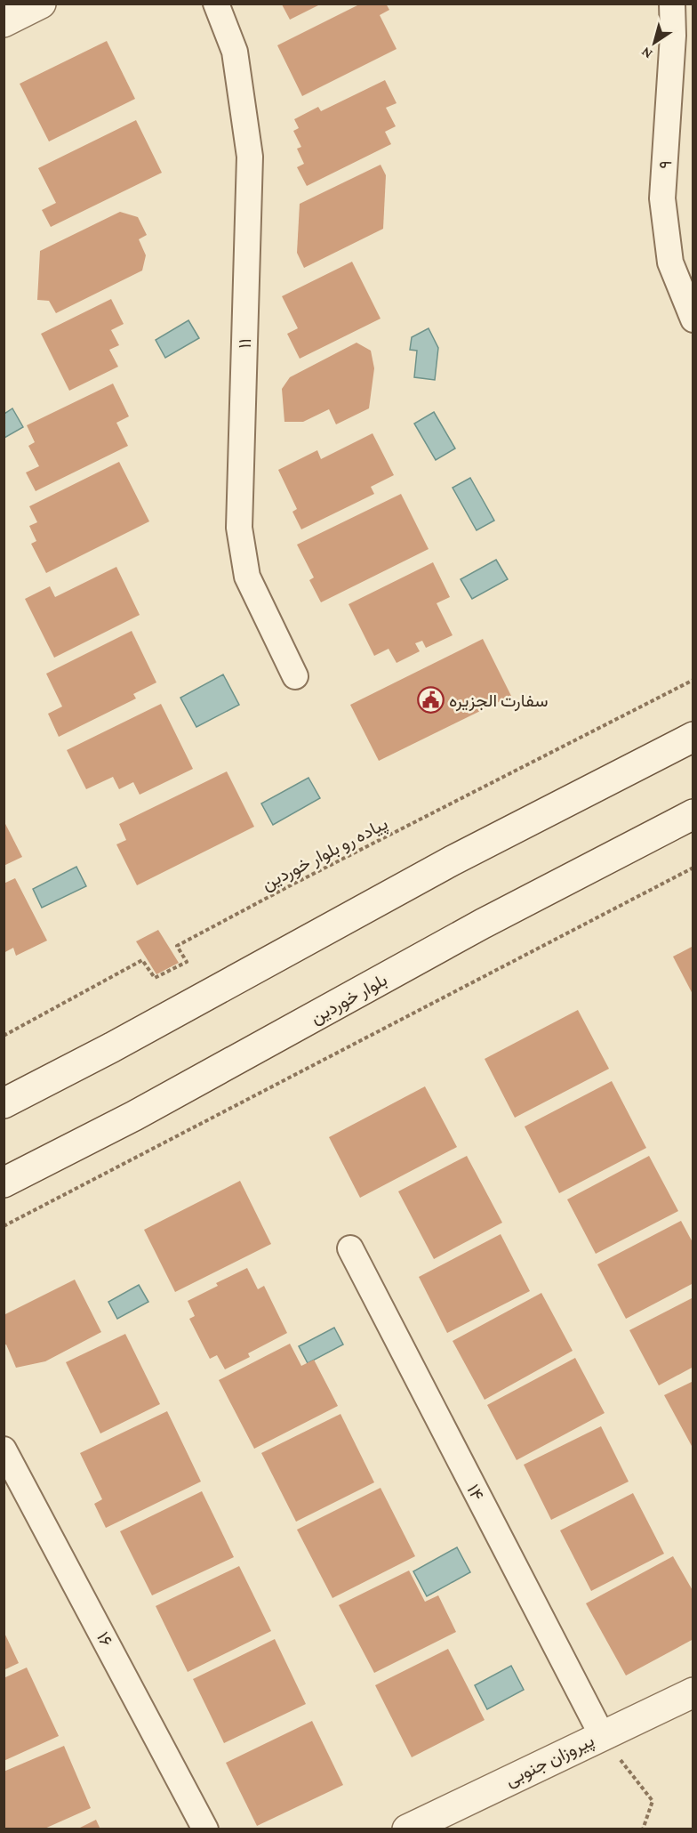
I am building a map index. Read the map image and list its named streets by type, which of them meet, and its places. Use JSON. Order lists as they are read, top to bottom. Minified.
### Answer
{"streets":{"main road":["بلوار خوردین","پیروزان جنوبی"],"street":["۹","۱۱","۱۴","۱۶"],"path":["پیاده رو بلوار خوردین"]},"crossings":[["۱۴","پیروزان جنوبی"]],"places":{"public building":["سفارت الجزیره"]},"north":"bottom left"}
